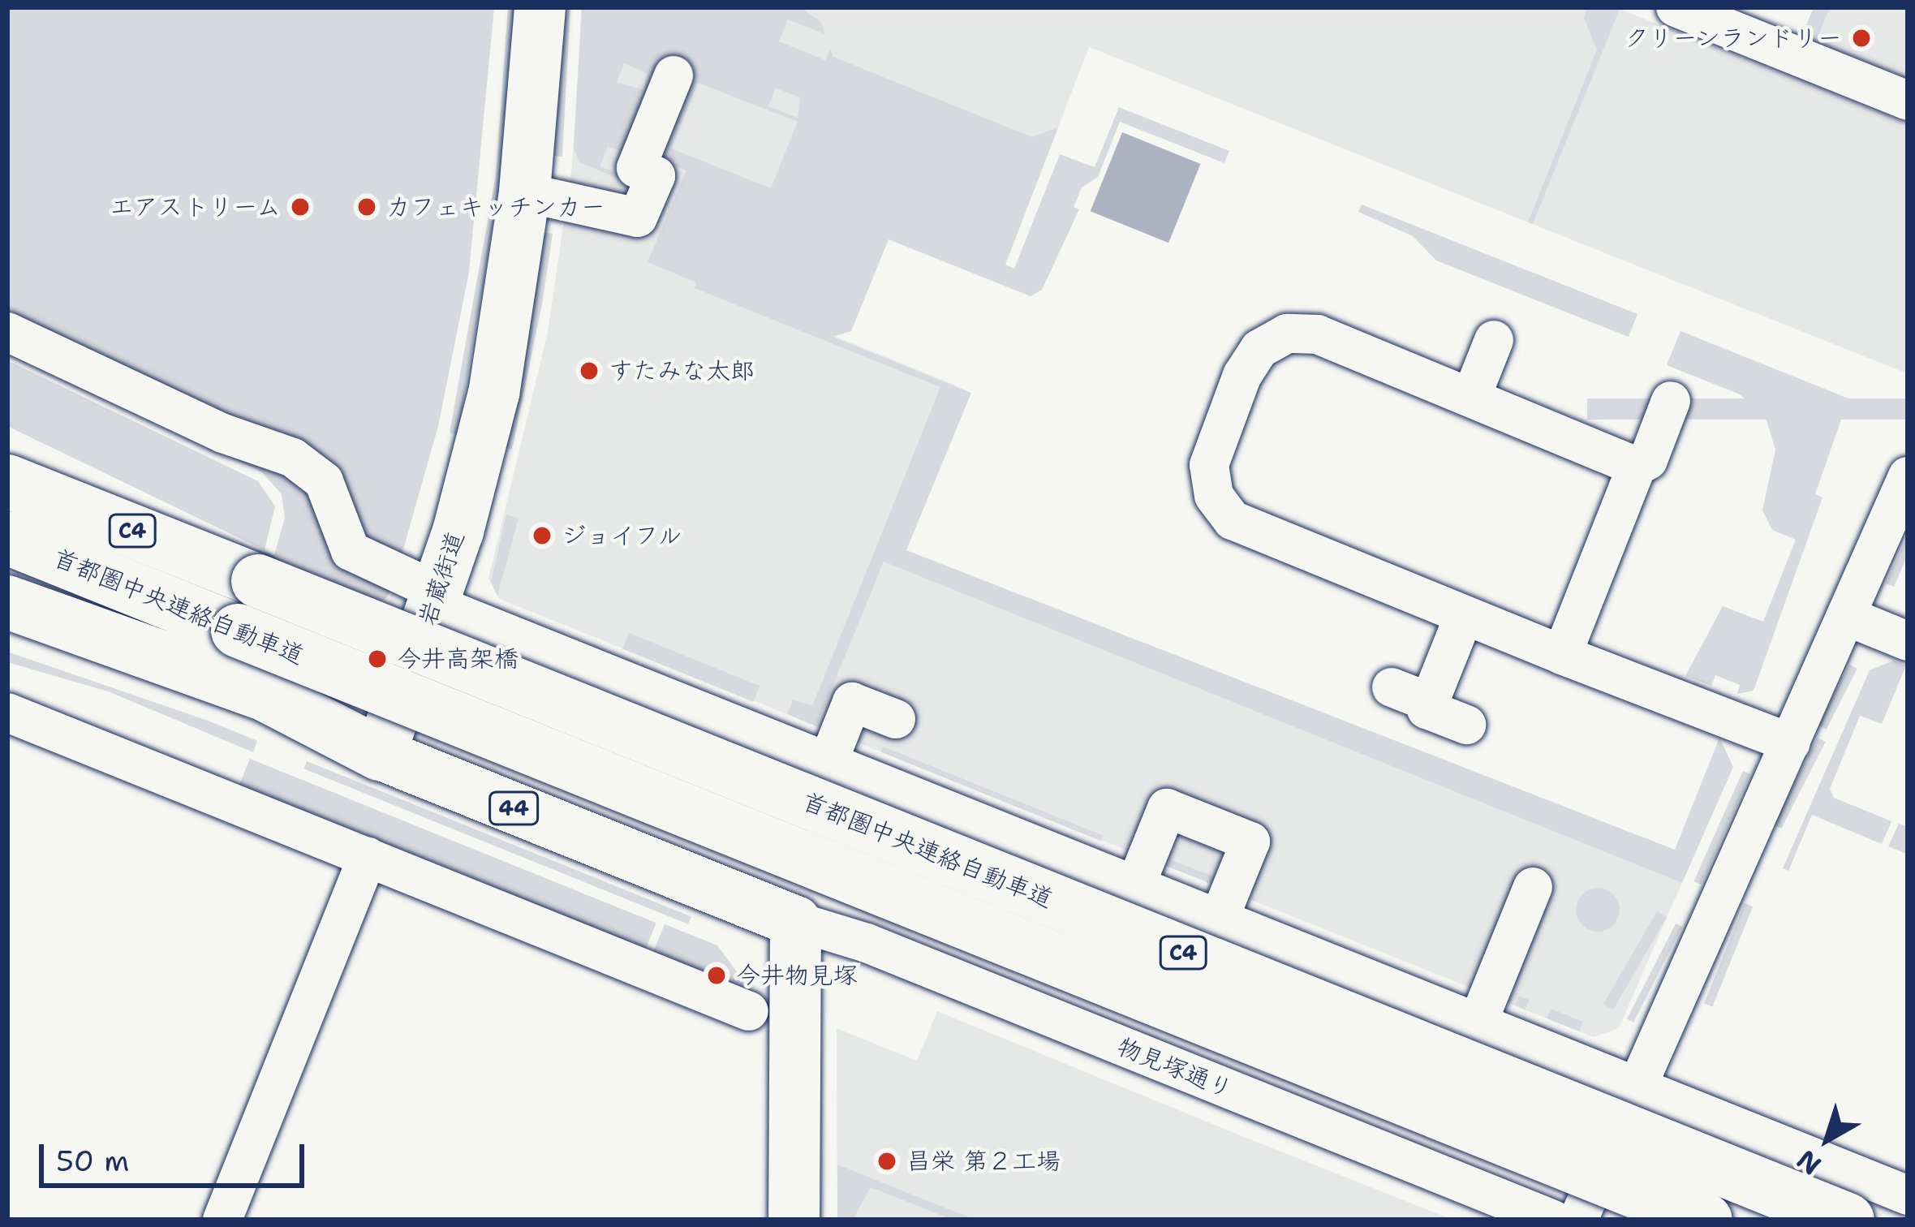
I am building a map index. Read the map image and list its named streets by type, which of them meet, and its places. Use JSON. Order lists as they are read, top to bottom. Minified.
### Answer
{"streets":{"highway":["C4","首都圏中央連絡自動車道"],"main road":["岩蔵街道","44"],"street":["物見塚通り"]},"crossings":[["岩蔵街道","44"],["44","物見塚通り"]],"places":["クリーンランドリー","エアストリーム","カフェキッチンカー","すたみな太郎","ジョイフル","今井高架橋","今井物見塚","昌栄 第２工場"],"scale_bar":"50 m","north":"bottom left"}
